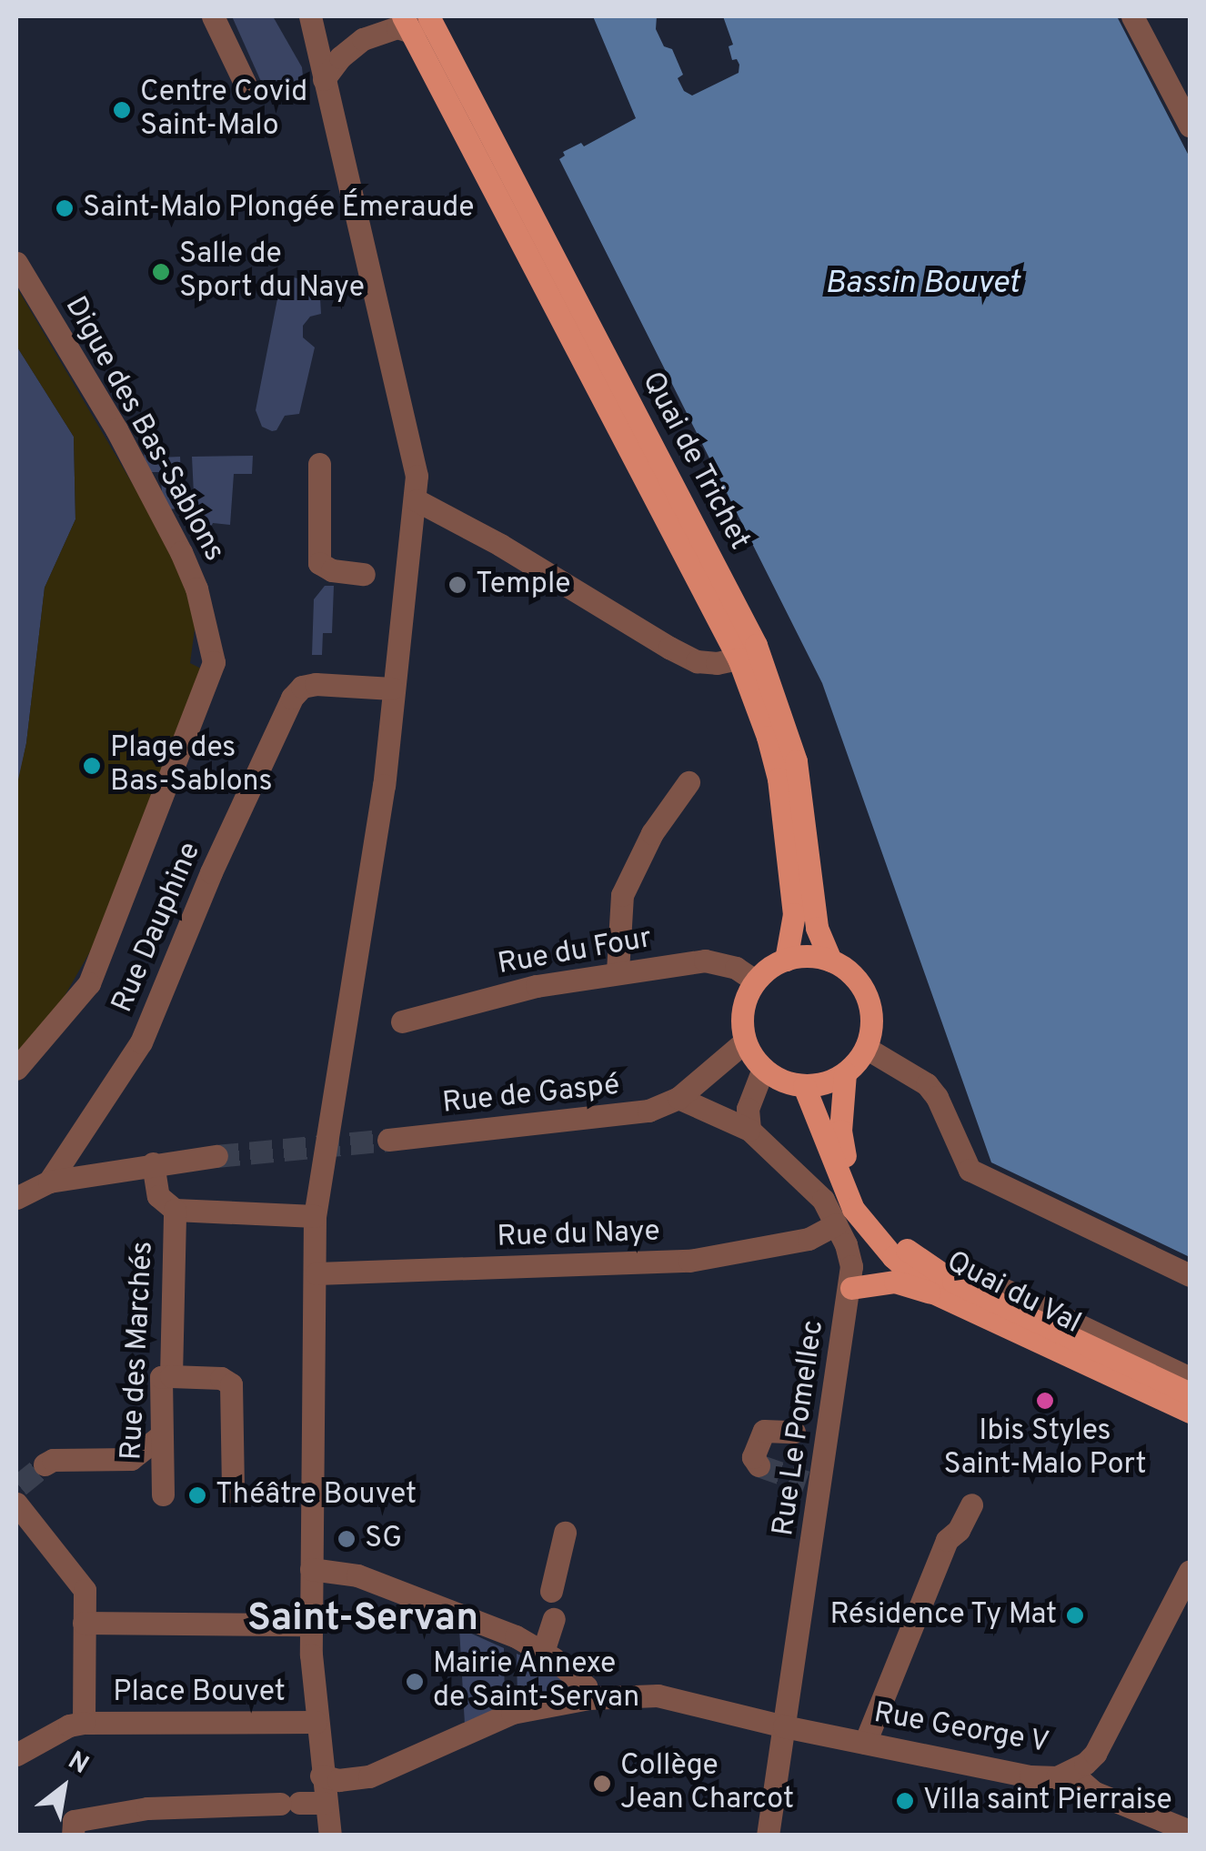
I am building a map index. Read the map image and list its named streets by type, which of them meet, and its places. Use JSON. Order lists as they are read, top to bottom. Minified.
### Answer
{"streets":{"main road":["Quai de Trichet","Quai du Val"],"street":["Digue des Bas-Sablons","Rue Dauphine","Rue du Four","Rue de Gaspé","Rue du Naye","Rue des Marchés","Rue Le Pomellec","Place Bouvet","Rue George V"]},"crossings":[["Quai de Trichet","Rue du Four"],["Quai de Trichet","Rue de Gaspé"],["Quai de Trichet","Quai du Val"],["Rue du Four","Rue de Gaspé"],["Rue du Four","Quai du Val"],["Rue de Gaspé","Quai du Val"],["Rue du Naye","Rue Le Pomellec"],["Rue Le Pomellec","Rue George V"]],"districts":["Saint-Servan"],"water":["Bassin Bouvet"],"places":["Centre Covid Saint-Malo","Saint-Malo Plongée Émeraude","Salle de Sport du Naye","Temple","Plage des Bas-Sablons","Ibis Styles Saint-Malo Port","Théâtre Bouvet","SG","Résidence Ty Mat","Mairie Annexe de Saint-Servan","Collège Jean Charcot","Villa saint Pierraise"],"north":"top right"}
